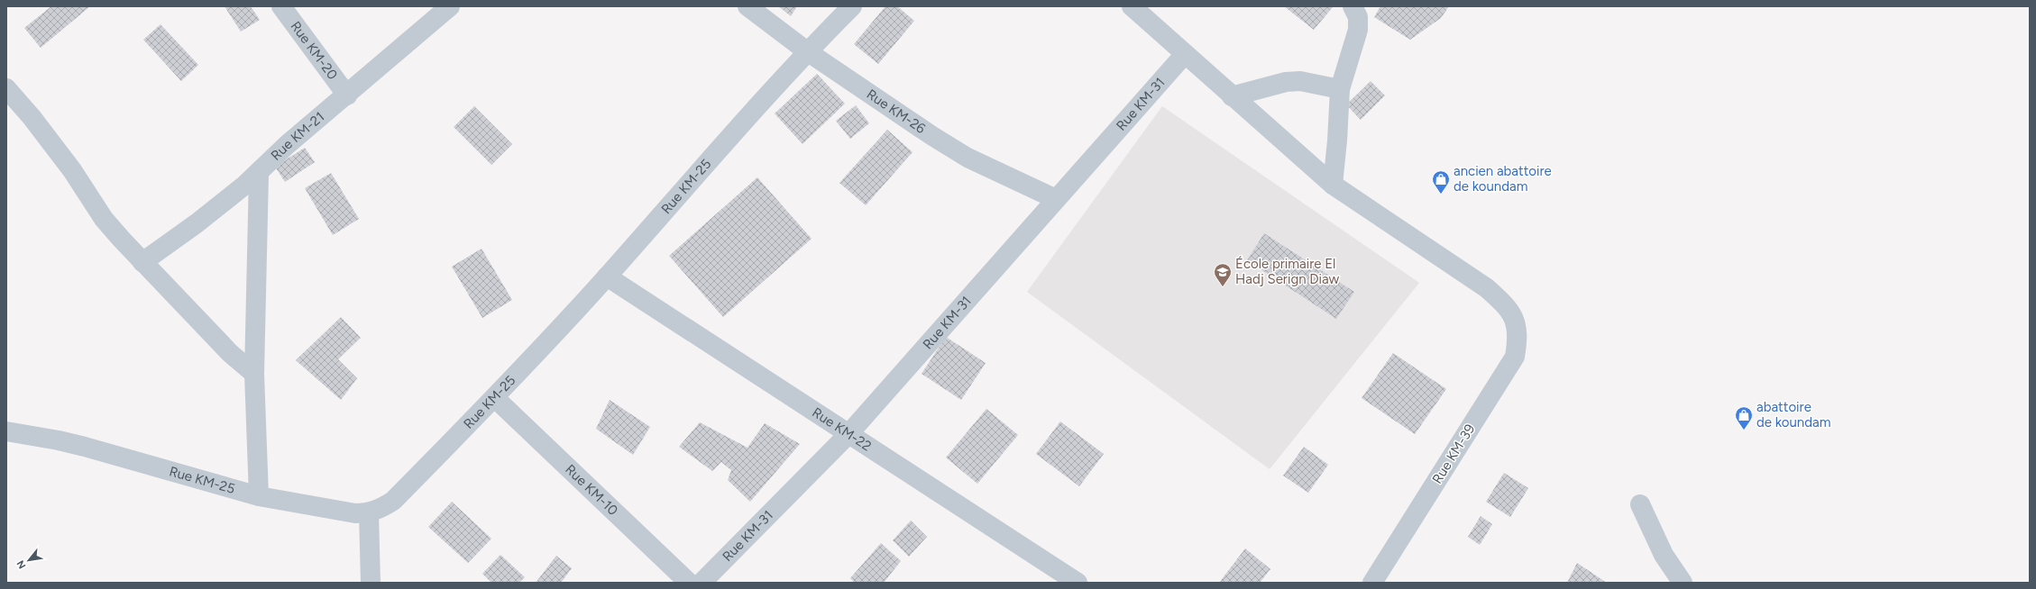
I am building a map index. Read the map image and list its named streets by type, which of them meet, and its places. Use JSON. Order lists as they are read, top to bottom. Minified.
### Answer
{"streets":{"street":["Rue KM-20","Rue KM-31","Rue KM-26","Rue KM-21","Rue KM-25","Rue KM-22","Rue KM-39","Rue KM-10"]},"crossings":[["Rue KM-20","Rue KM-21"],["Rue KM-31","Rue KM-26"],["Rue KM-31","Rue KM-22"],["Rue KM-26","Rue KM-25"],["Rue KM-25","Rue KM-22"],["Rue KM-25","Rue KM-10"]],"places":{"shop":["ancien abattoire de koundam","abattoire de koundam"],"school or university":["École primaire El Hadj Serign Diaw"]},"north":"bottom left"}
